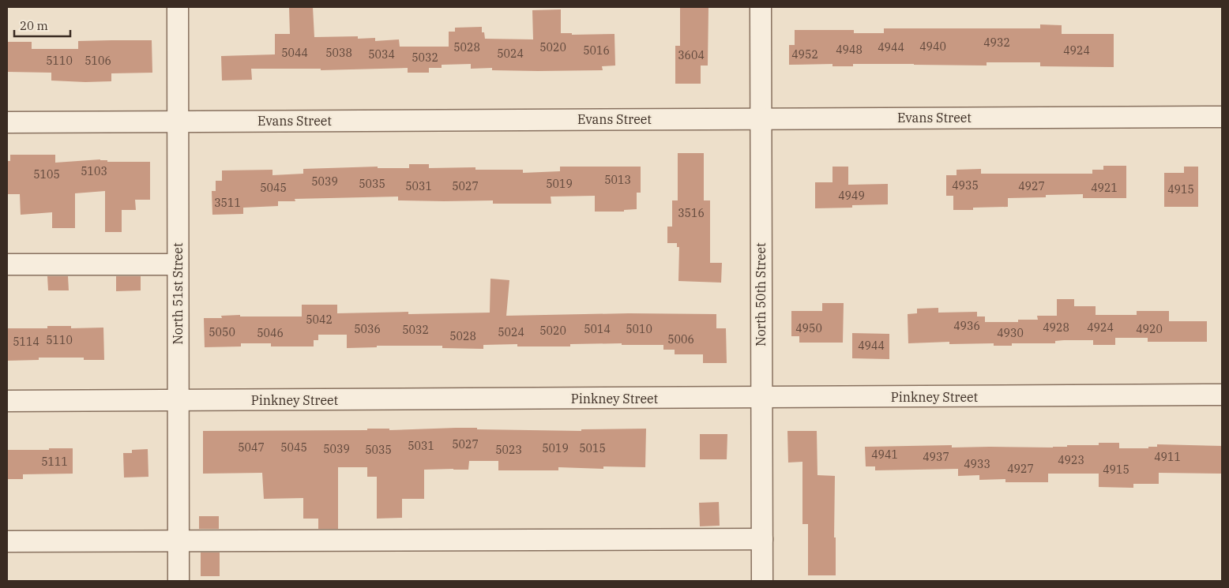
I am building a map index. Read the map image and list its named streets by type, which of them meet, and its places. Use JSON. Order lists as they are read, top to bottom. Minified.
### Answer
{"streets":{"street":["Evans Street","North 51st Street","North 50th Street","Pinkney Street"]},"crossings":[["Evans Street","North 51st Street"],["Evans Street","North 50th Street"],["North 51st Street","Pinkney Street"],["North 50th Street","Pinkney Street"]],"house_numbers":["4932","4940","5028","5020","4944","4948","5016","4924","5044","5038","5024","5034","4952","3604","5032","5110","5106","5103","5105","5013","5039","5035","5019","4935","5031","5027","4927","5045","4921","4915","4949","3511","3516","5042","4936","4928","4924","4950","5036","5014","5010","4920","5032","5020","5050","5024","5046","4930","5028","5006","5110","5114","4944","5027","5031","5047","5045","5019","5015","5039","5035","5023","4941","4937","4911","4923","5111","4933","4927","4915"],"scale_bar":"20 m"}
